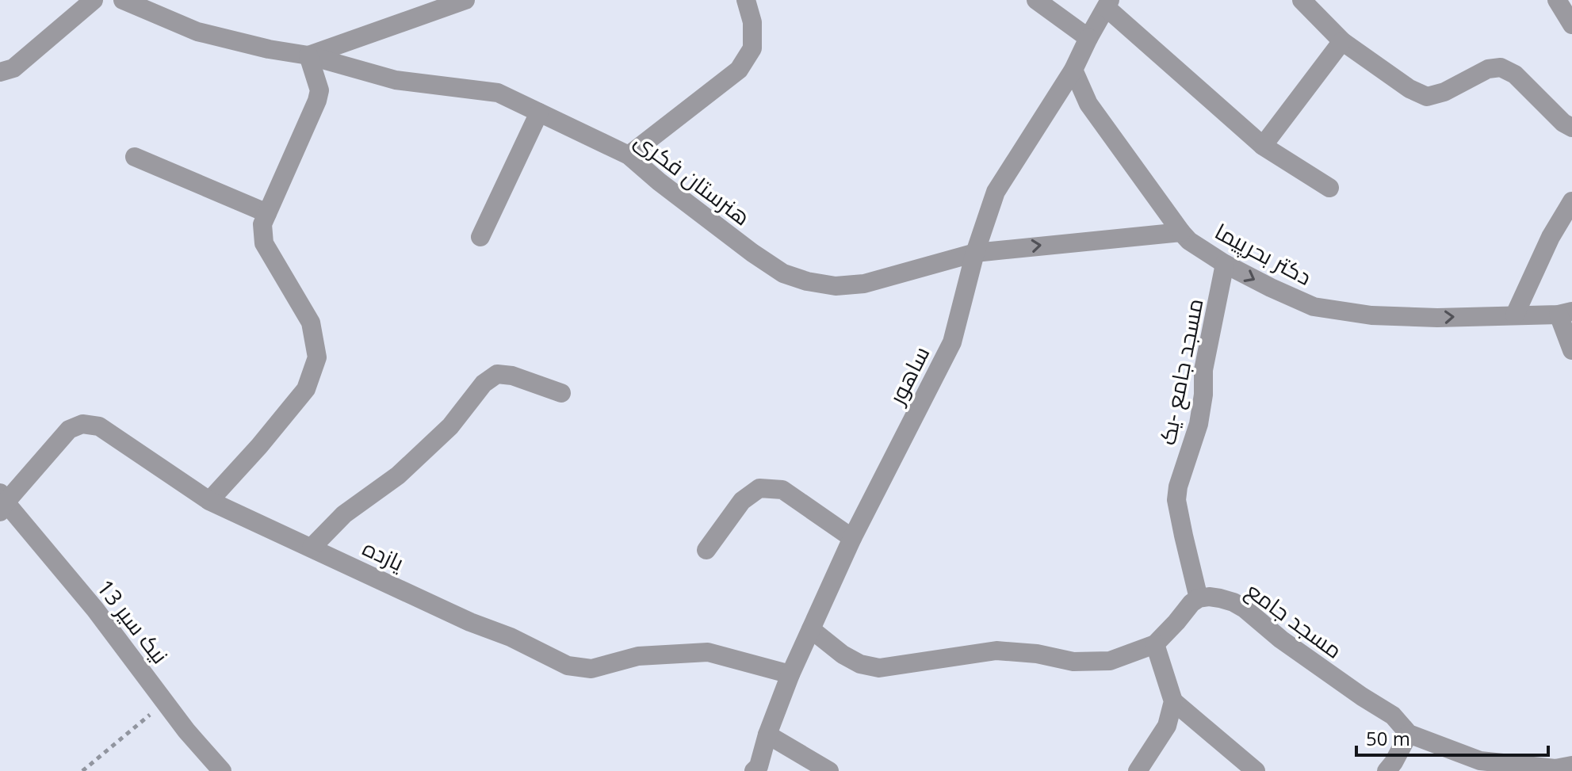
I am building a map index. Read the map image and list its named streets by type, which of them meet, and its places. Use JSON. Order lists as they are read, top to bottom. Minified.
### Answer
{"streets":{"street":["هنرستان فکری","دکتر بحرپیما","مسجد جامع -یک","ساهور","یازده","مسجد جامع","نیک سیر 13"]},"crossings":[["هنرستان فکری","دکتر بحرپیما"],["هنرستان فکری","ساهور"],["دکتر بحرپیما","مسجد جامع -یک"],["دکتر بحرپیما","ساهور"],["مسجد جامع -یک","مسجد جامع"],["ساهور","یازده"],["یازده","نیک سیر 13"]],"one_way":["دکتر بحرپیما"],"scale_bar":"50 m"}
